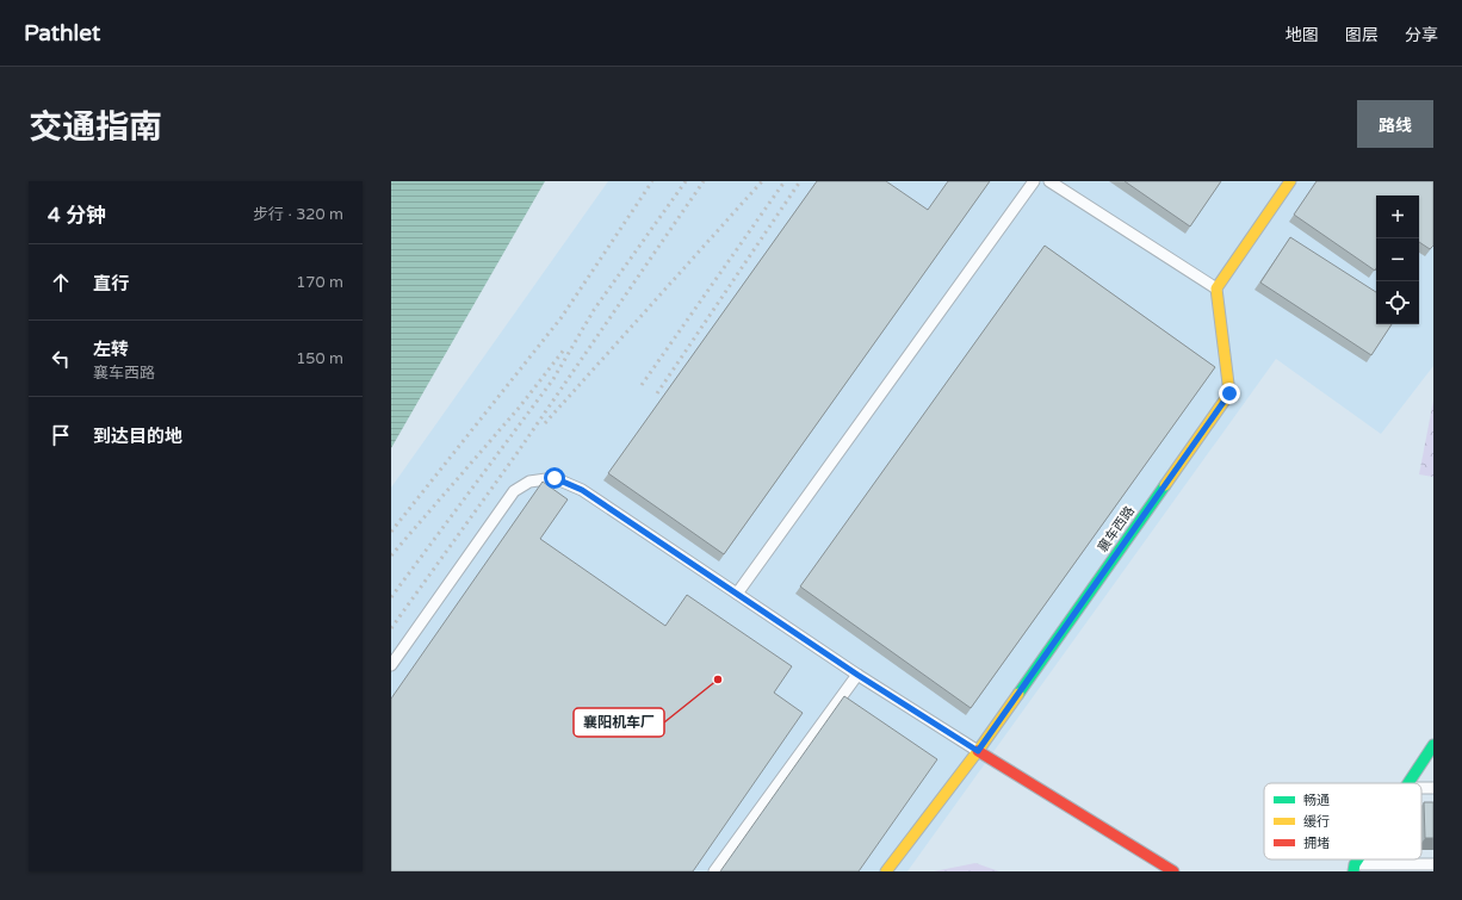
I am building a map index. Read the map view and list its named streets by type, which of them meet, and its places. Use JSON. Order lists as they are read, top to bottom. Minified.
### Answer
{"streets":{"street":["襄车西路"]},"places":["襄阳机车厂"],"legend":["畅通","缓行","拥堵"],"page":{"header":"Pathlet","nav":["地图","图层","分享"],"title":"交通指南","buttons":"路线","heading":["4 分钟","步行 · 320 m"],"map_buttons":["+","−"],"list":[["直行","170 m"],["左转","襄车西路","150 m"],"到达目的地"]}}
